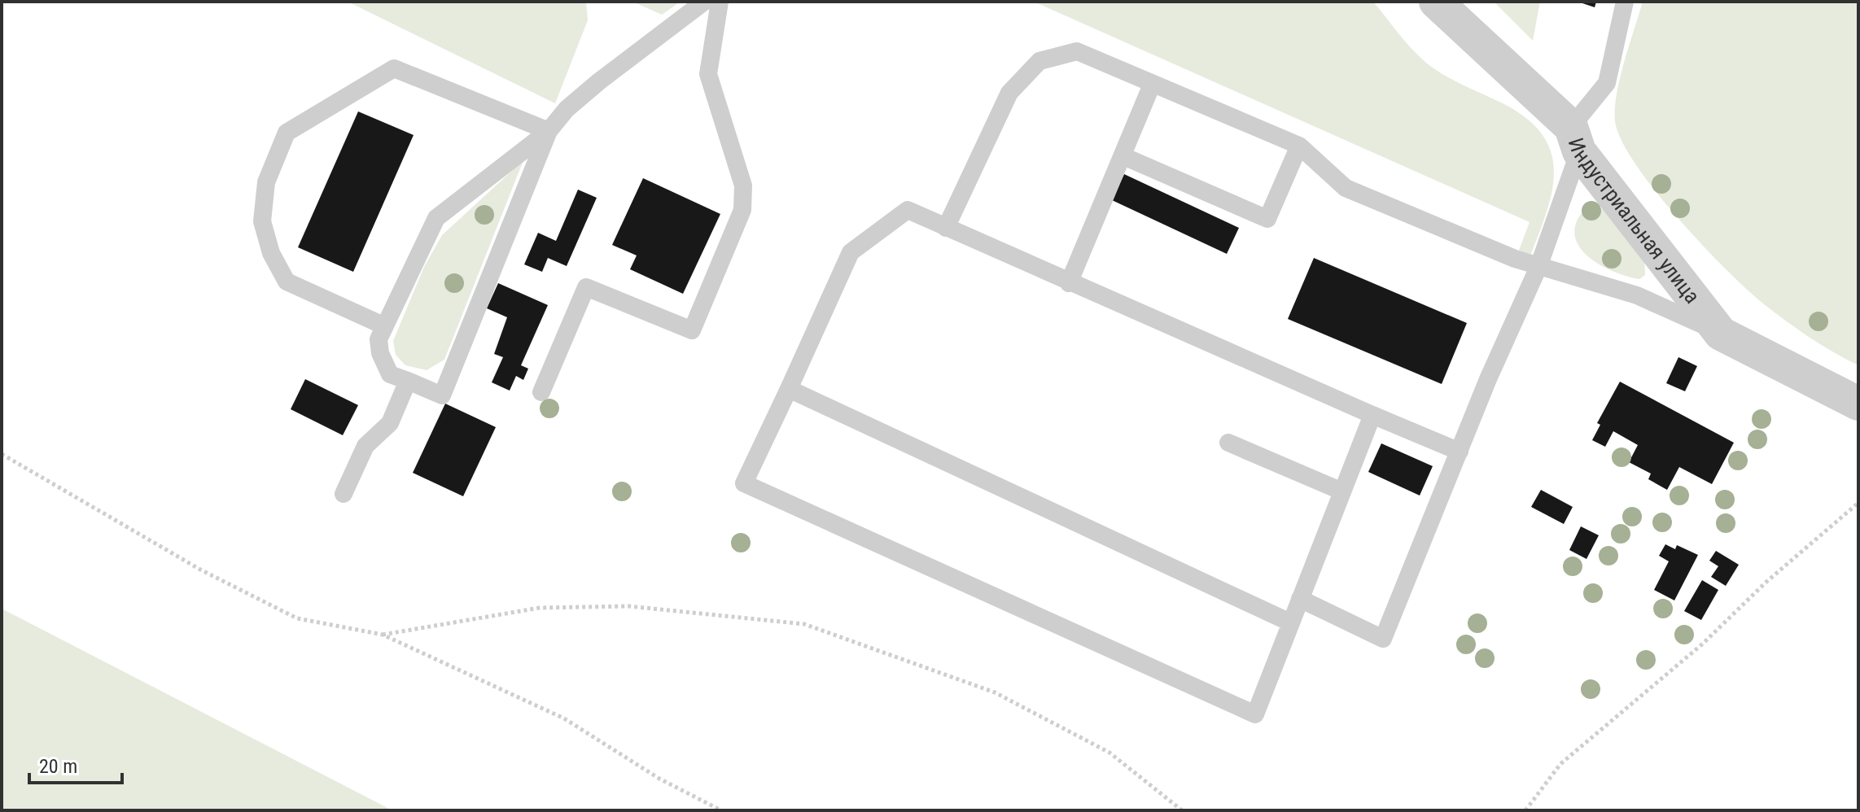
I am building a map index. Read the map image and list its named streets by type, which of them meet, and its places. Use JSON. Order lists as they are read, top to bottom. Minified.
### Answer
{"streets":{"street":["Индустриальная улица"]},"scale_bar":"20 m"}
